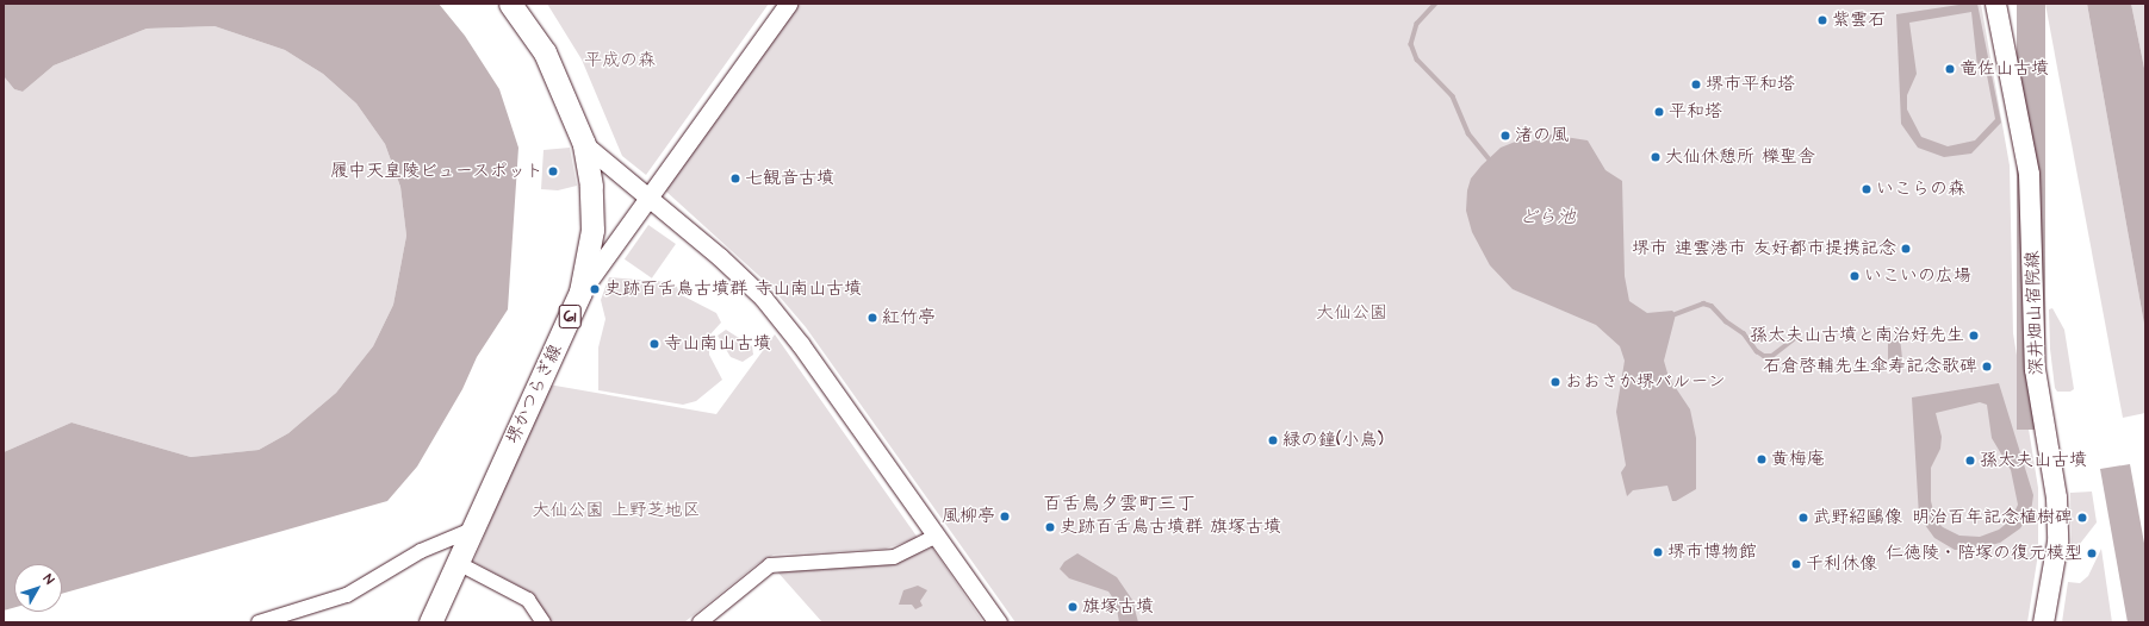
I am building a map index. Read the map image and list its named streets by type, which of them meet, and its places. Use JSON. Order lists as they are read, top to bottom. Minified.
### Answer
{"streets":{"main road":["深井畑山宿院線","61","堺かつらぎ線"]},"districts":["百舌鳥夕雲町三丁"],"water":["どら池"],"parks":["平成の森","大仙公園","大仙公園 上野芝地区"],"places":["紫雲石","竜佐山古墳","堺市平和塔","平和塔","渚の風","大仙休憩所 櫟聖舎","履中天皇陵ビュースポット","七観音古墳","いこらの森","堺市 連雲港市 友好都市提携記念","いこいの広場","史跡百舌鳥古墳群 寺山南山古墳","紅竹亭","孫太夫山古墳と南治好先生","寺山南山古墳","石倉啓輔先生傘寿記念歌碑","おおさか堺バルーン","緑の鐘(小鳥)","黄梅庵","孫太夫山古墳","風柳亭","武野紹鷗像","明治百年記念植樹碑","史跡百舌鳥古墳群 旗塚古墳","堺市博物館","仁徳陵・陪塚の復元模型","千利休像","旗塚古墳"],"north":"top right"}
